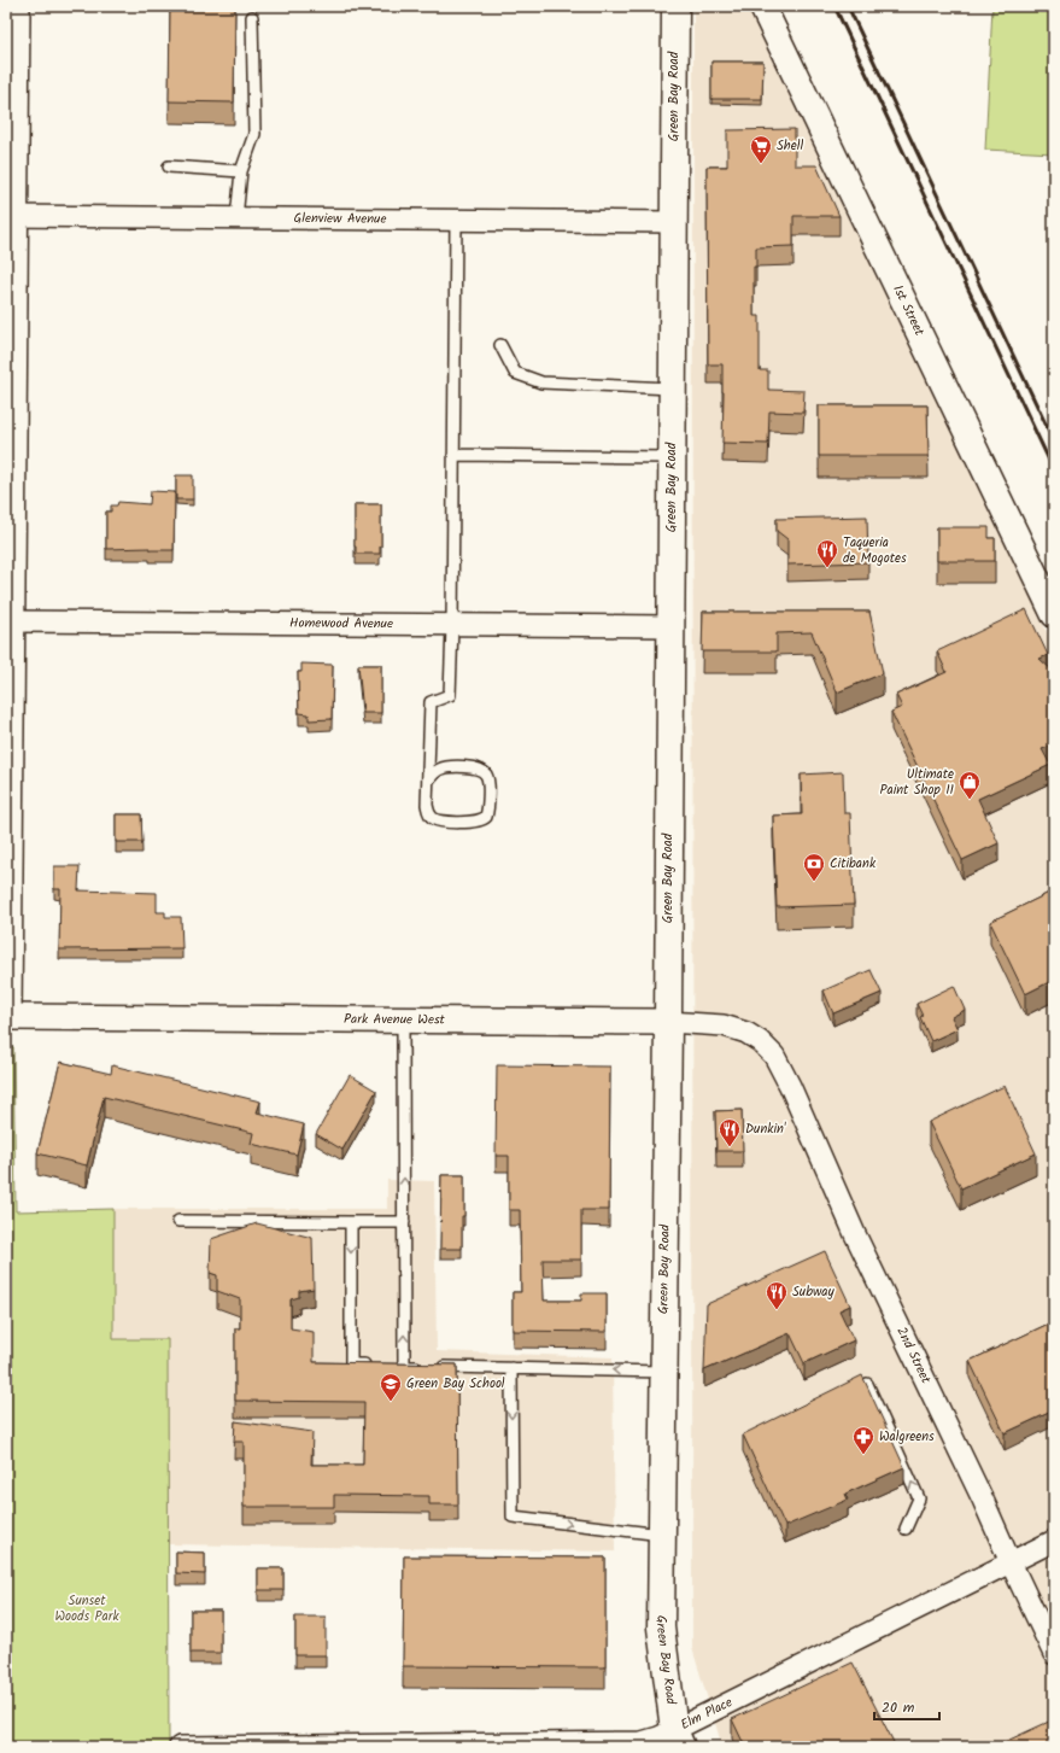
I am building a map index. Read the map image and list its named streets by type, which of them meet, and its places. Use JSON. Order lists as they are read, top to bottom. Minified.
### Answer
{"streets":{"main road":["Green Bay Road"],"street":["Glenview Avenue","1st Street","Homewood Avenue","Park Avenue West","2nd Street","Elm Place"]},"crossings":[["Green Bay Road","Glenview Avenue"],["Green Bay Road","Homewood Avenue"],["Green Bay Road","Park Avenue West"],["Green Bay Road","Elm Place"],["Park Avenue West","2nd Street"],["2nd Street","Elm Place"]],"parks":["Sunset Woods Park"],"places":{"supermarket":["Shell"],"restaurant":["Taqueria de Mogotes","Dunkin'","Subway"],"shop":["Ultimate Paint Shop II"],"bank":["Citibank"],"school or university":["Green Bay School"],"pharmacy":["Walgreens"]},"scale_bar":"20 m"}
